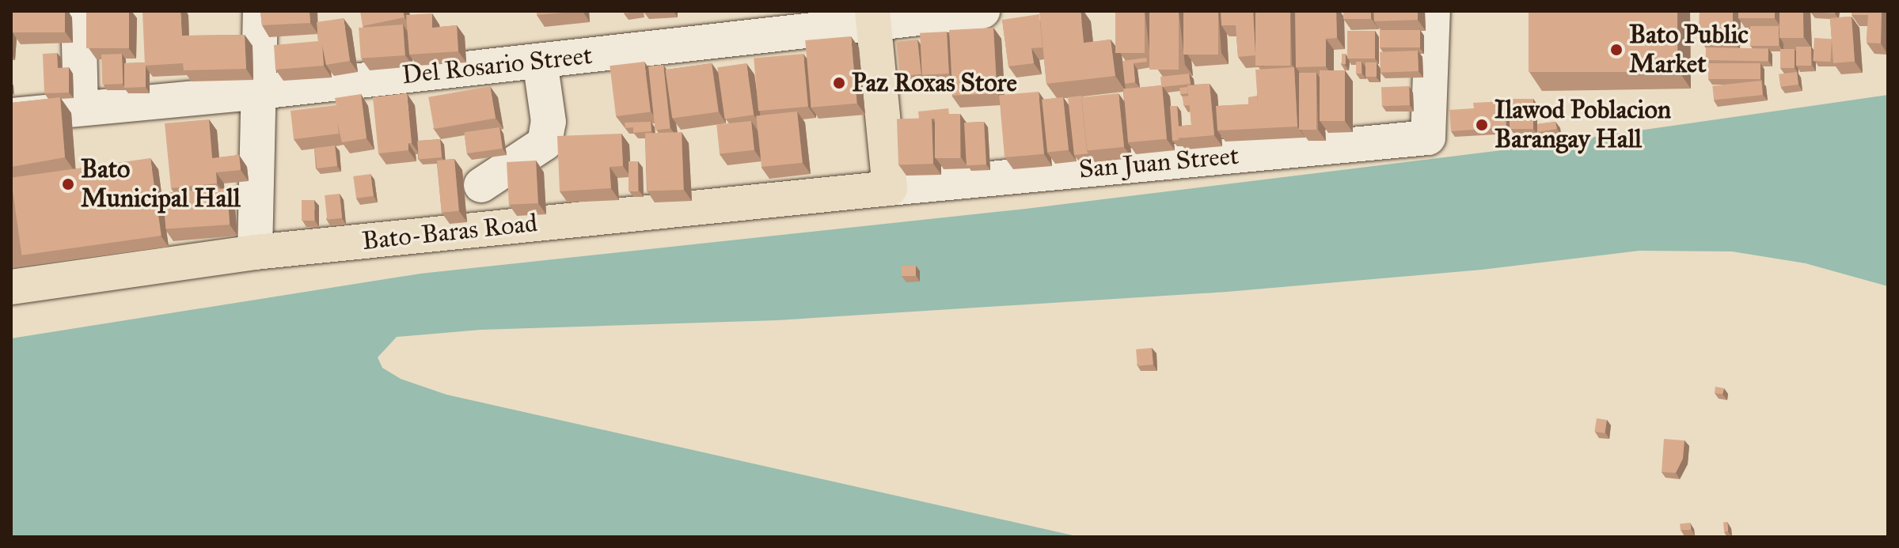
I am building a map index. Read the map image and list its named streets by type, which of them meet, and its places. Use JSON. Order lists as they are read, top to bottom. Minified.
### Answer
{"streets":{"main road":["Bato-Baras Road"],"street":["Del Rosario Street","San Juan Street"]},"crossings":[["San Juan Street","Bato-Baras Road"]],"places":["Bato Public Market","Paz Roxas Store","Ilawod Poblacion Barangay Hall","Bato Municipal Hall"]}
